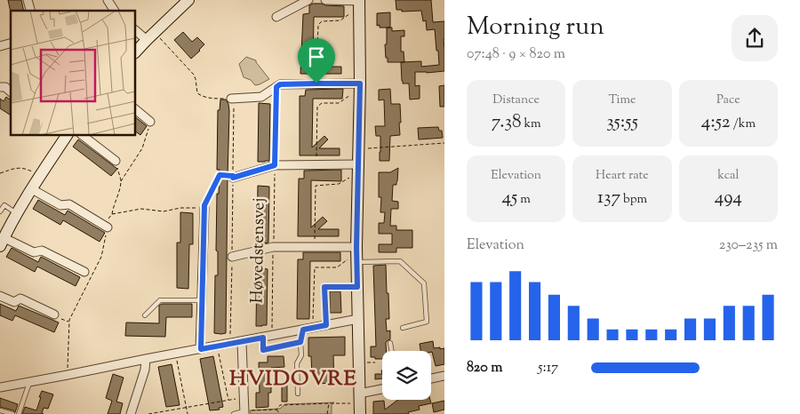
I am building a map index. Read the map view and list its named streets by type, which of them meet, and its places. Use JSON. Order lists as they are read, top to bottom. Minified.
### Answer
{"streets":{"path":["Høvedstensvej"]},"districts":["HVIDOVRE"],"page":{"heading":["Morning run","07:48 · 9 × 820 m"],"stats":[["Distance","7.38 km"],["Time","35:55"],["Pace","4:52 /km"],["Elevation","45 m"],["Heart rate","137 bpm"],["kcal","494"]],"chart":["Elevation","230–235 m"],"list":[{"name":"820 m","note":"5:17"}]}}
